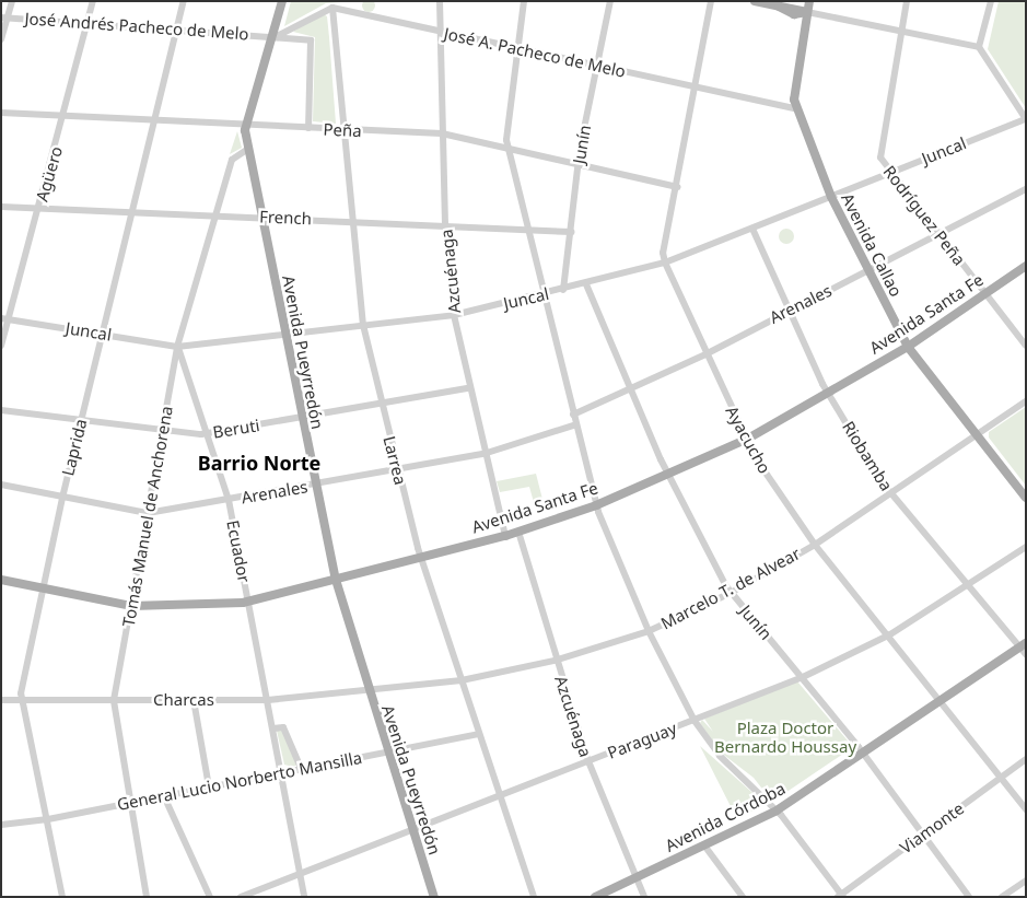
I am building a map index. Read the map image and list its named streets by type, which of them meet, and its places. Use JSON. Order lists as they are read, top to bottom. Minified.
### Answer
{"streets":{"main road":["Avenida Callao","Avenida Santa Fe","Avenida Pueyrredón","Avenida Córdoba"],"street":["José Andrés Pacheco de Melo","José A. Pacheco de Melo","Peña","Junín","Juncal","Agüero","Rodríguez Peña","French","Azcuénaga","Arenales","Beruti","Ayacucho","Laprida","Riobamba","Larrea","Tomás Manuel de Anchorena","Ecuador","Marcelo T. de Alvear","Charcas","Paraguay","General Lucio Norberto Mansilla","Viamonte"]},"crossings":[["José Andrés Pacheco de Melo","Peña"],["José Andrés Pacheco de Melo","Agüero"],["José Andrés Pacheco de Melo","Avenida Pueyrredón"],["José Andrés Pacheco de Melo","Laprida"],["José A. Pacheco de Melo","Junín"],["José A. Pacheco de Melo","Avenida Callao"],["José A. Pacheco de Melo","Azcuénaga"],["José A. Pacheco de Melo","Ayacucho"],["José A. Pacheco de Melo","Larrea"],["Peña","Junín"],["Peña","Agüero"],["Peña","Azcuénaga"],["Peña","Avenida Pueyrredón"],["Peña","Ayacucho"],["Peña","Laprida"],["Peña","Larrea"],["Junín","Juncal"],["Junín","French"],["Junín","Arenales"],["Junín","Avenida Santa Fe"],["Junín","Marcelo T. de Alvear"],["Junín","Paraguay"],["Junín","Avenida Córdoba"],["Junín","Viamonte"],["Juncal","Agüero"],["Juncal","Rodríguez Peña"],["Juncal","Avenida Callao"],["Juncal","Azcuénaga"],["Juncal","Avenida Pueyrredón"],["Juncal","Ayacucho"],["Juncal","Laprida"],["Juncal","Riobamba"],["Juncal","Larrea"],["Juncal","Tomás Manuel de Anchorena"],["Juncal","Ecuador"],["Agüero","French"],["Rodríguez Peña","Arenales"],["Rodríguez Peña","Avenida Santa Fe"],["French","Azcuénaga"],["French","Avenida Pueyrredón"],["French","Laprida"],["French","Larrea"],["French","Tomás Manuel de Anchorena"],["Avenida Callao","Arenales"],["Avenida Callao","Avenida Santa Fe"],["Avenida Callao","Marcelo T. de Alvear"],["Azcuénaga","Arenales"],["Azcuénaga","Avenida Santa Fe"],["Azcuénaga","Beruti"],["Azcuénaga","Marcelo T. de Alvear"],["Azcuénaga","Paraguay"],["Azcuénaga","Avenida Córdoba"],["Arenales","Avenida Pueyrredón"],["Arenales","Ayacucho"],["Arenales","Laprida"],["Arenales","Riobamba"],["Arenales","Larrea"],["Arenales","Tomás Manuel de Anchorena"],["Arenales","Ecuador"],["Avenida Santa Fe","Avenida Pueyrredón"],["Avenida Santa Fe","Ayacucho"],["Avenida Santa Fe","Laprida"],["Avenida Santa Fe","Riobamba"],["Avenida Santa Fe","Larrea"],["Avenida Santa Fe","Tomás Manuel de Anchorena"],["Avenida Santa Fe","Ecuador"],["Avenida Pueyrredón","Beruti"],["Avenida Pueyrredón","Tomás Manuel de Anchorena"],["Avenida Pueyrredón","Marcelo T. de Alvear"],["Avenida Pueyrredón","Charcas"],["Avenida Pueyrredón","Paraguay"],["Avenida Pueyrredón","General Lucio Norberto Mansilla"],["Beruti","Laprida"],["Beruti","Larrea"],["Beruti","Tomás Manuel de Anchorena"],["Beruti","Ecuador"],["Ayacucho","Marcelo T. de Alvear"],["Ayacucho","Paraguay"],["Ayacucho","Avenida Córdoba"],["Ayacucho","Viamonte"],["Laprida","Charcas"],["Laprida","General Lucio Norberto Mansilla"],["Riobamba","Marcelo T. de Alvear"],["Riobamba","Paraguay"],["Riobamba","Avenida Córdoba"],["Larrea","Marcelo T. de Alvear"],["Larrea","Paraguay"],["Larrea","General Lucio Norberto Mansilla"],["Tomás Manuel de Anchorena","Ecuador"],["Tomás Manuel de Anchorena","Charcas"],["Tomás Manuel de Anchorena","General Lucio Norberto Mansilla"],["Ecuador","Charcas"],["Ecuador","Paraguay"],["Ecuador","General Lucio Norberto Mansilla"],["Marcelo T. de Alvear","Charcas"]],"districts":["Barrio Norte"],"parks":["Plaza Doctor Bernardo Houssay"]}
